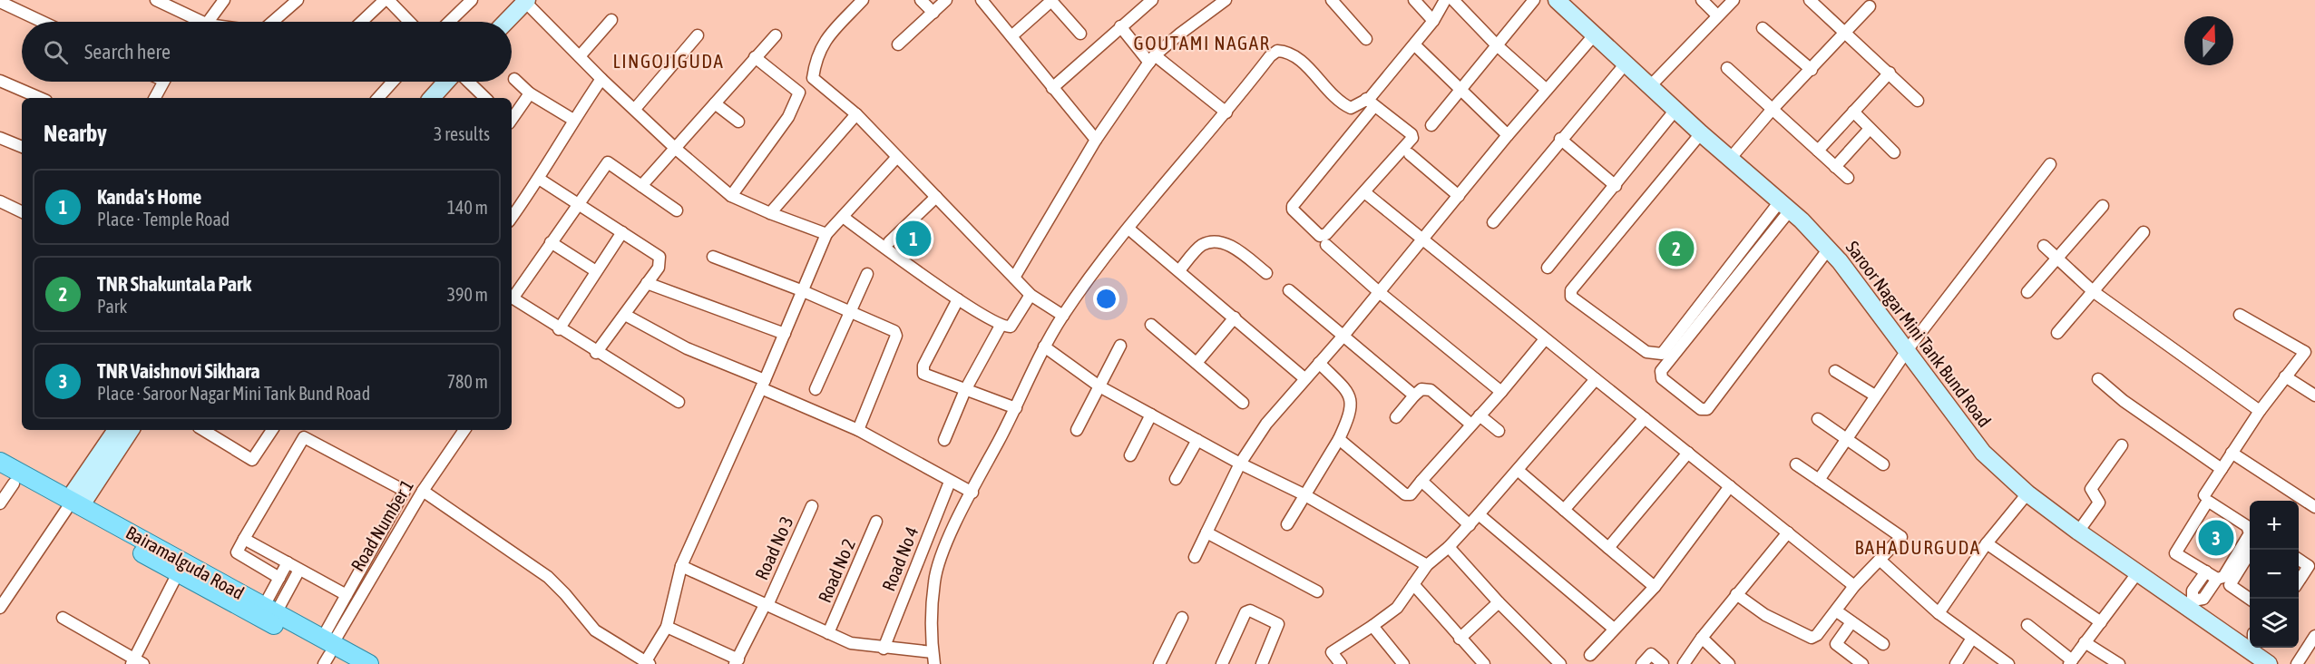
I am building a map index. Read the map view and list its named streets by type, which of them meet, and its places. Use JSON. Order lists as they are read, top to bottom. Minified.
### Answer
{"streets":{"main road":["Saroor Nagar Mini Tank Bund Road","Bairamalguda Road"],"street":["Road Number 1","Road No 3","Road No 4","Road No 2"]},"crossings":[["Road Number 1","Bairamalguda Road"]],"districts":["GOUTAMI NAGAR","LINGOJIGUDA","BAHADURGUDA"],"north":"top","page":{"search":"Search here","heading":["Nearby","3 results"],"list":[{"mark":"1","name":"Kanda's Home","note":"Place · Temple Road","value":"140 m"},{"mark":"2","name":"TNR Shakuntala Park","note":"Park","value":"390 m"},{"mark":"3","name":"TNR Vaishnovi Sikhara","note":"Place · Saroor Nagar Mini Tank Bund Road","value":"780 m"}],"pins":["1","2","3"],"map_buttons":["+","−"]}}
